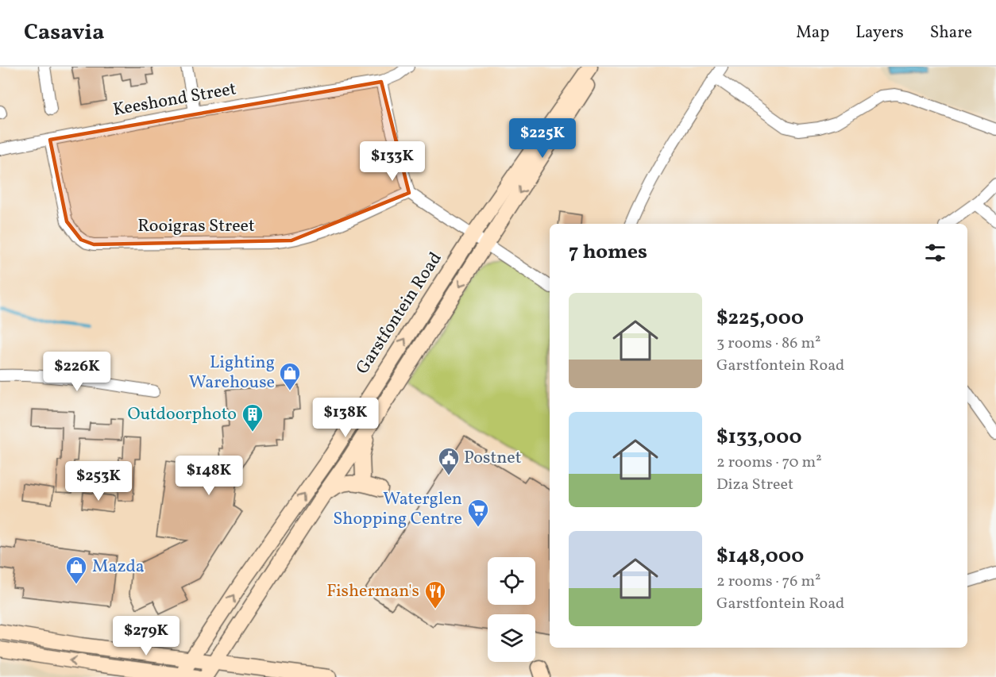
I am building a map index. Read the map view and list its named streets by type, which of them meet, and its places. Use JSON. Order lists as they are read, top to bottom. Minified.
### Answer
{"streets":{"main road":["Garstfontein Road"],"street":["Keeshond Street","Rooigras Street"]},"crossings":[["Keeshond Street","Rooigras Street"]],"places":{"shop":["Lighting Warehouse","Mazda"],"building":["Outdoorphoto"],"public building":["Postnet"],"supermarket":["Waterglen Shopping Centre"],"restaurant":["Fisherman's"]},"page":{"header":"Casavia","nav":["Map","Layers","Share"],"price":["$225K","$133K","$226K","$138K","$148K","$253K","$279K"],"heading":"7 homes","list":[{"name":"$225,000","note":"3 rooms · 86 m² · Garstfontein Road"},{"name":"$133,000","note":"2 rooms · 70 m² · Diza Street"},{"name":"$148,000","note":"2 rooms · 76 m² · Garstfontein Road"}]}}
